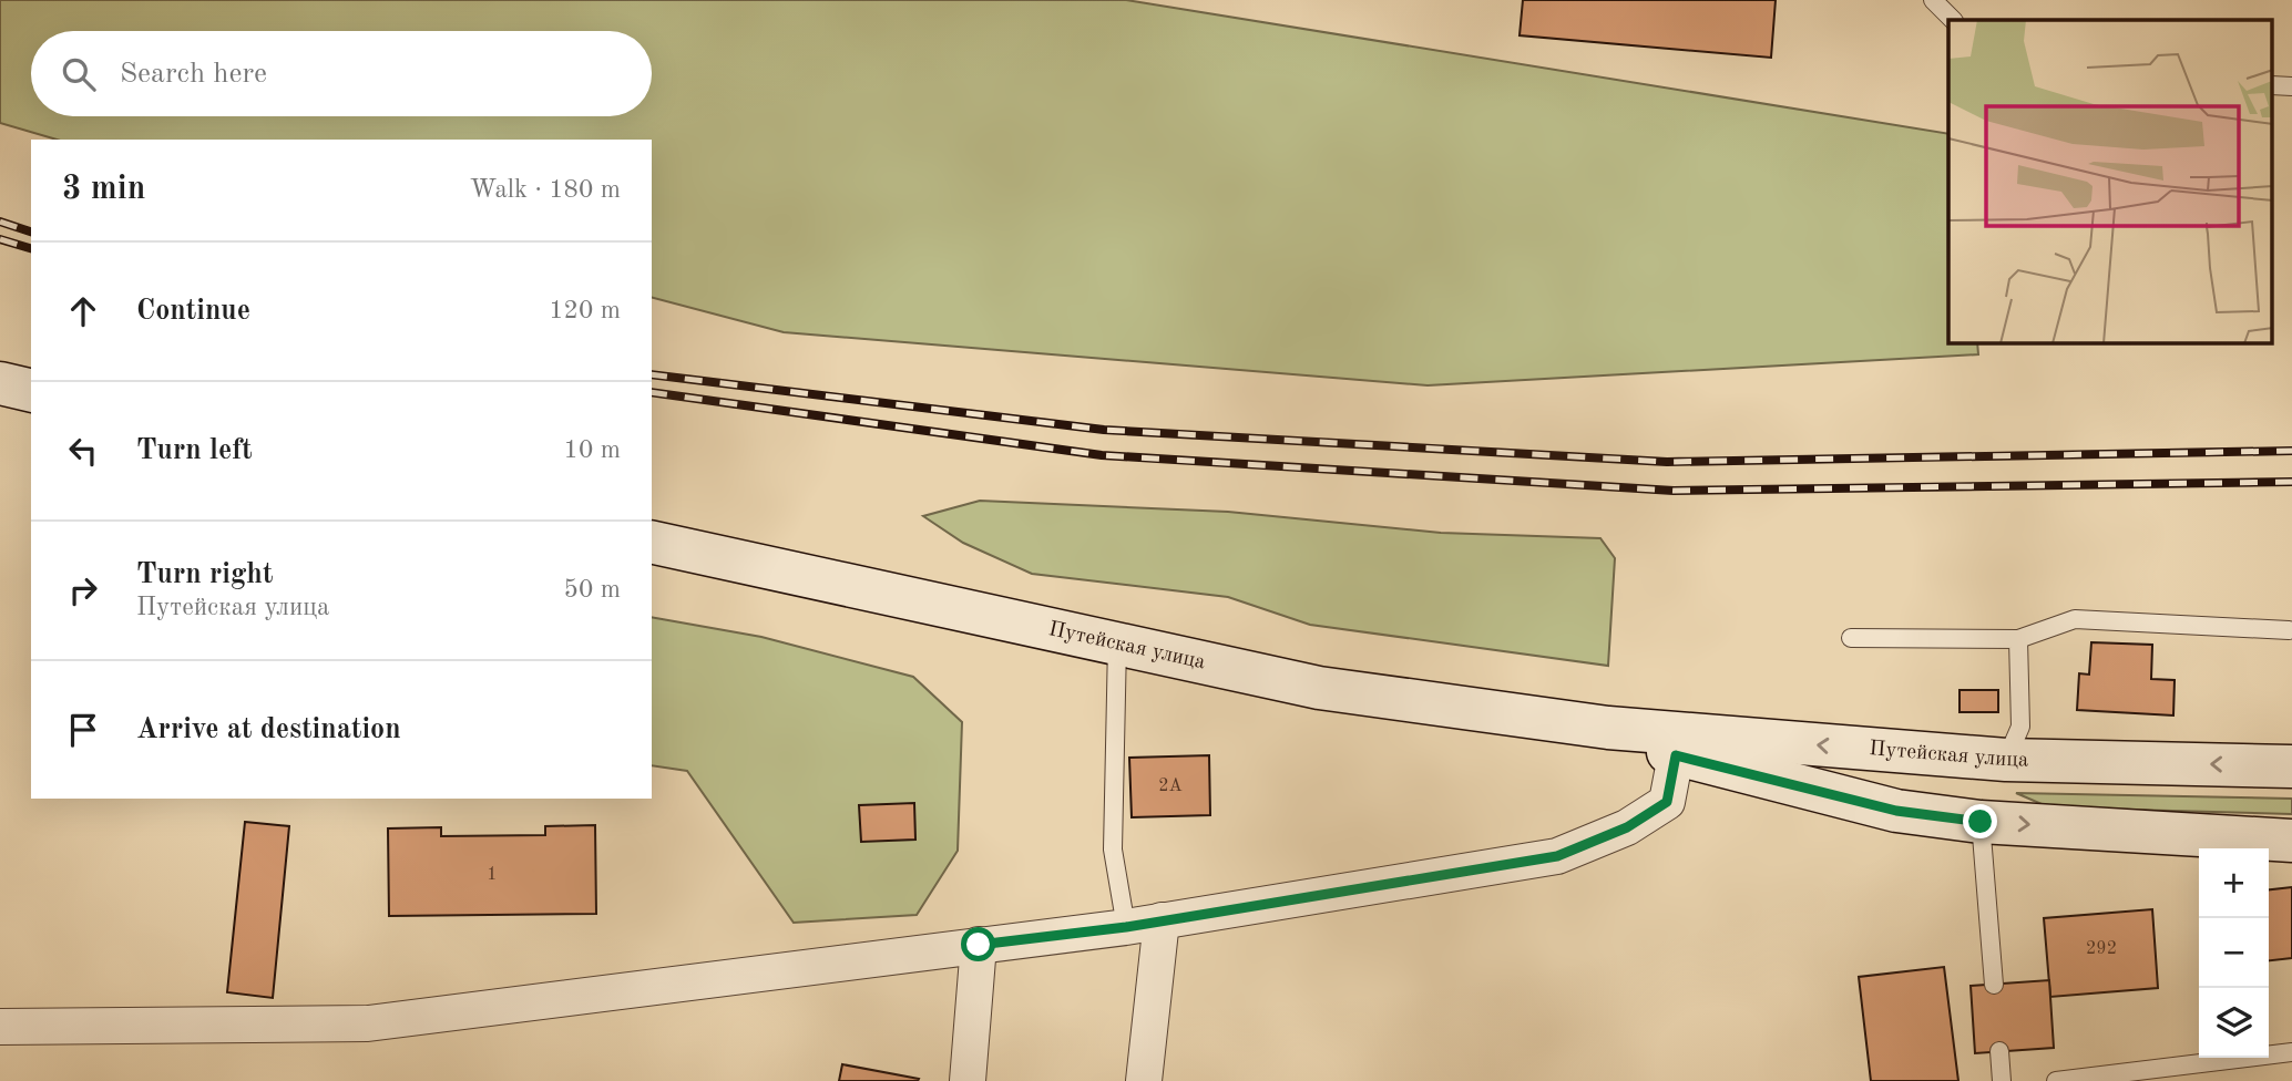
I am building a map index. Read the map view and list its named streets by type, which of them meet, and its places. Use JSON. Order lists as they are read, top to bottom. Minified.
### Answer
{"streets":{"street":["Путейская улица"]},"house_numbers":["2А","1","292"],"page":{"search":"Search here","heading":["3 min","Walk · 180 m"],"list":[["Continue","120 m"],["Turn left","10 m"],["Turn right","Путейская улица","50 m"],"Arrive at destination"],"map_buttons":["+","−"]}}
